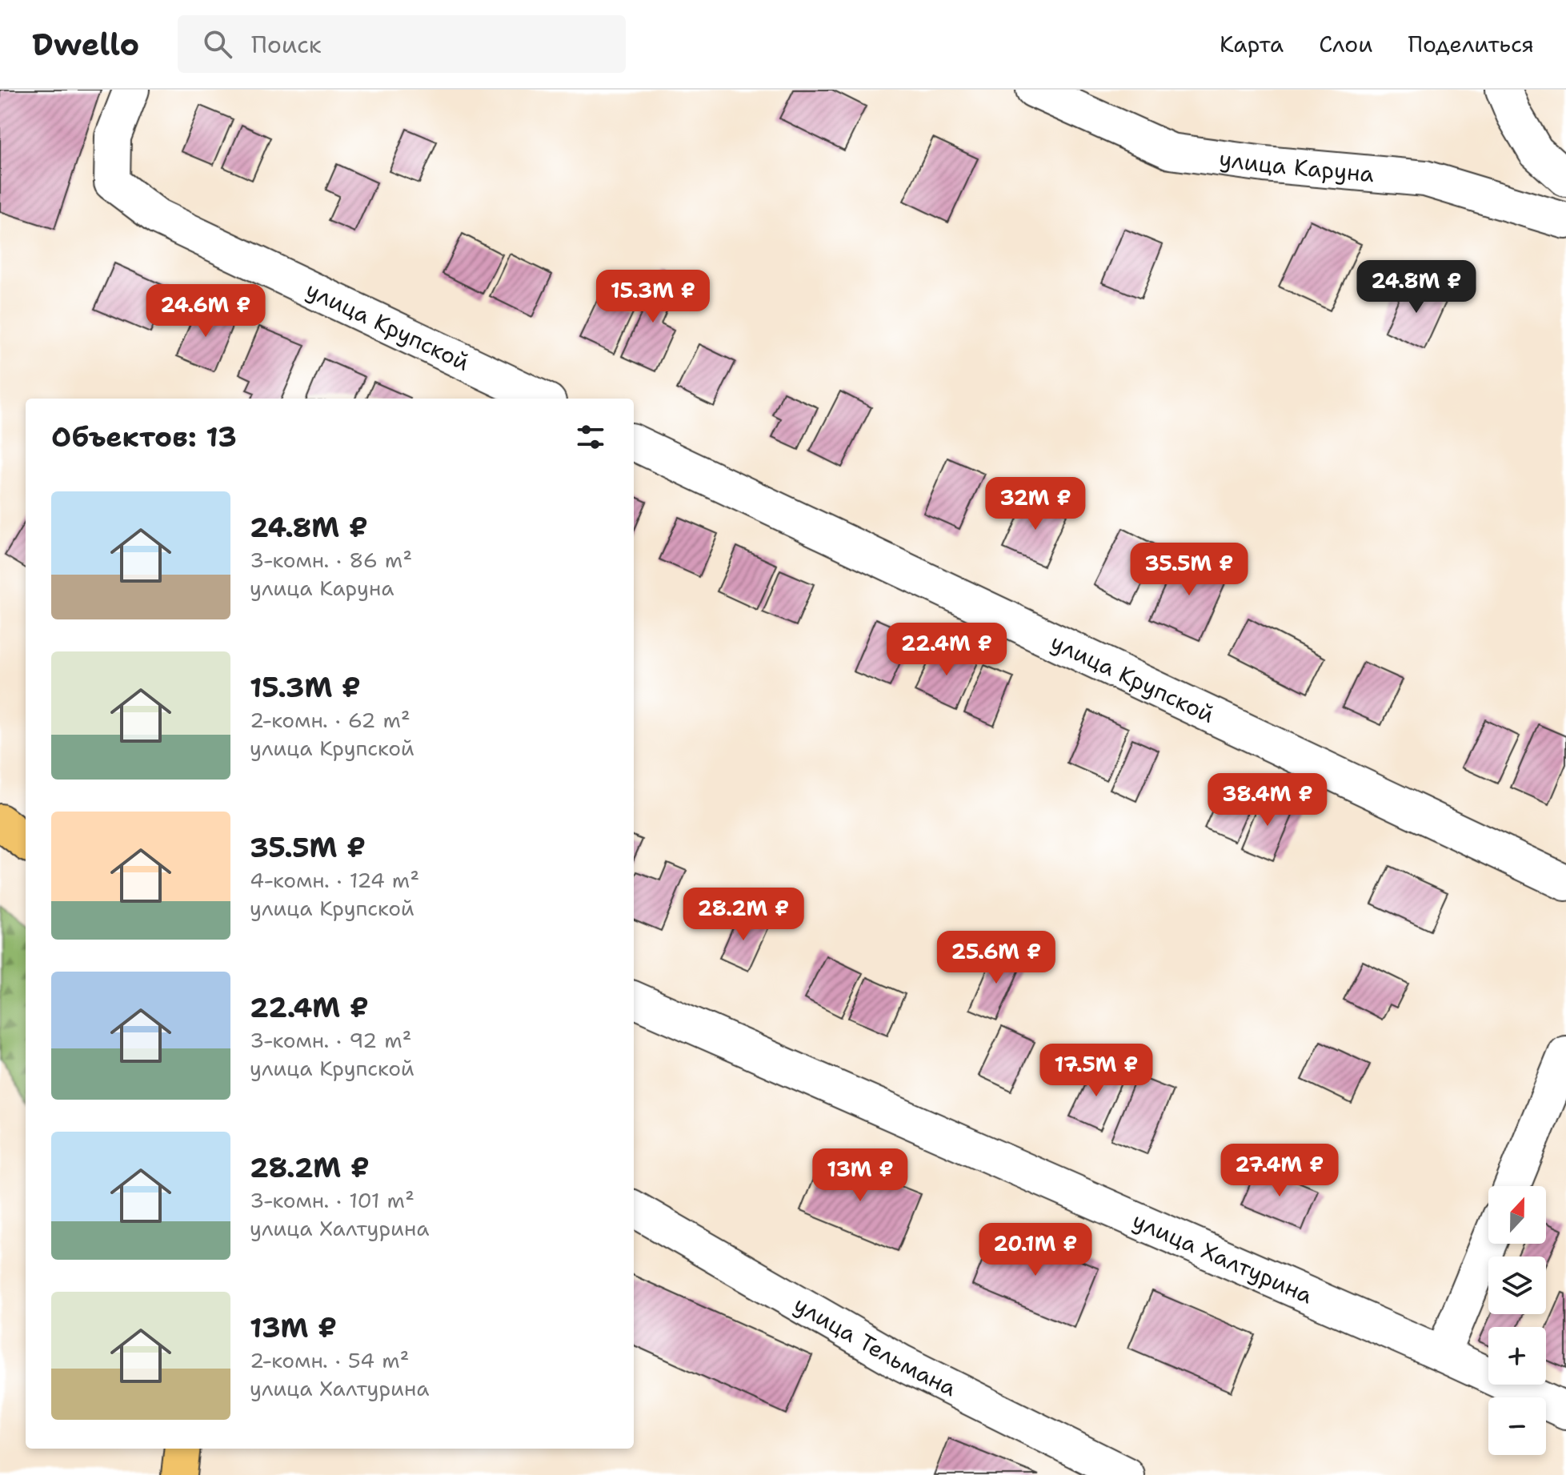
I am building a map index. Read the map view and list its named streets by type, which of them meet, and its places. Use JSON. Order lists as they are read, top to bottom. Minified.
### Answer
{"streets":{"street":["улица Каруна","улица Крупской","улица Халтурина","улица Тельмана"]},"north":"top","page":{"header":"Dwello","search":"Поиск","nav":["Карта","Слои","Поделиться"],"price":["24.8M ₽","15.3M ₽","24.6M ₽","32M ₽","35.5M ₽","22.4M ₽","38.4M ₽","28.2M ₽","25.6M ₽","17.5M ₽","27.4M ₽","13M ₽","20.1M ₽"],"heading":"Объектов: 13","list":[{"name":"24.8M ₽","note":"3-комн. · 86 m² · улица Каруна"},{"name":"15.3M ₽","note":"2-комн. · 62 m² · улица Крупской"},{"name":"35.5M ₽","note":"4-комн. · 124 m² · улица Крупской"},{"name":"22.4M ₽","note":"3-комн. · 92 m² · улица Крупской"},{"name":"28.2M ₽","note":"3-комн. · 101 m² · улица Халтурина"},{"name":"13M ₽","note":"2-комн. · 54 m² · улица Халтурина"}],"map_buttons":["+","−"]}}
